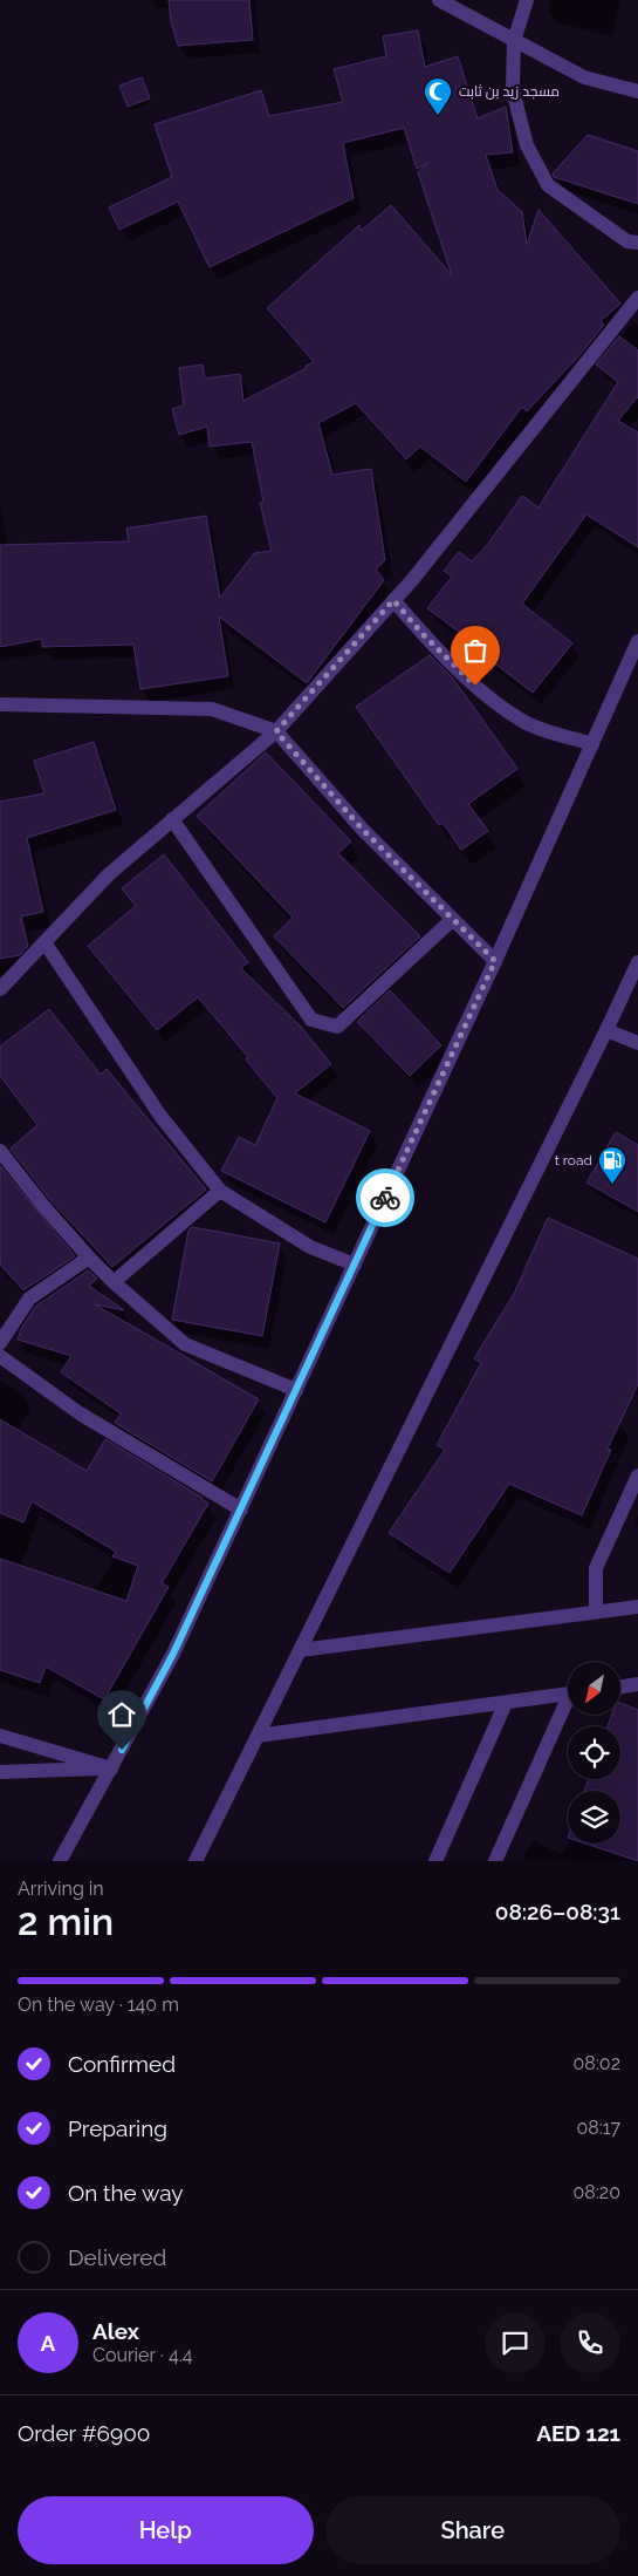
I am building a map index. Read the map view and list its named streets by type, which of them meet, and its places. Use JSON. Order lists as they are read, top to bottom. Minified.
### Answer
{"places":{"mosque":["مسجد زيد بن ثابت"],"fuel station":["t road"]},"north":"bottom left","page":{"heading":["2 min","Arriving in","08:26–08:31"],"panel":["Alex","Courier · 4.4","Order #6900","AED 121"],"bar":"On the way · 140 m","list":[["Confirmed","08:02"],["Preparing","08:17"],["On the way","08:20"],"Delivered"],"round":"A","buttons":["Help","Share"]}}
